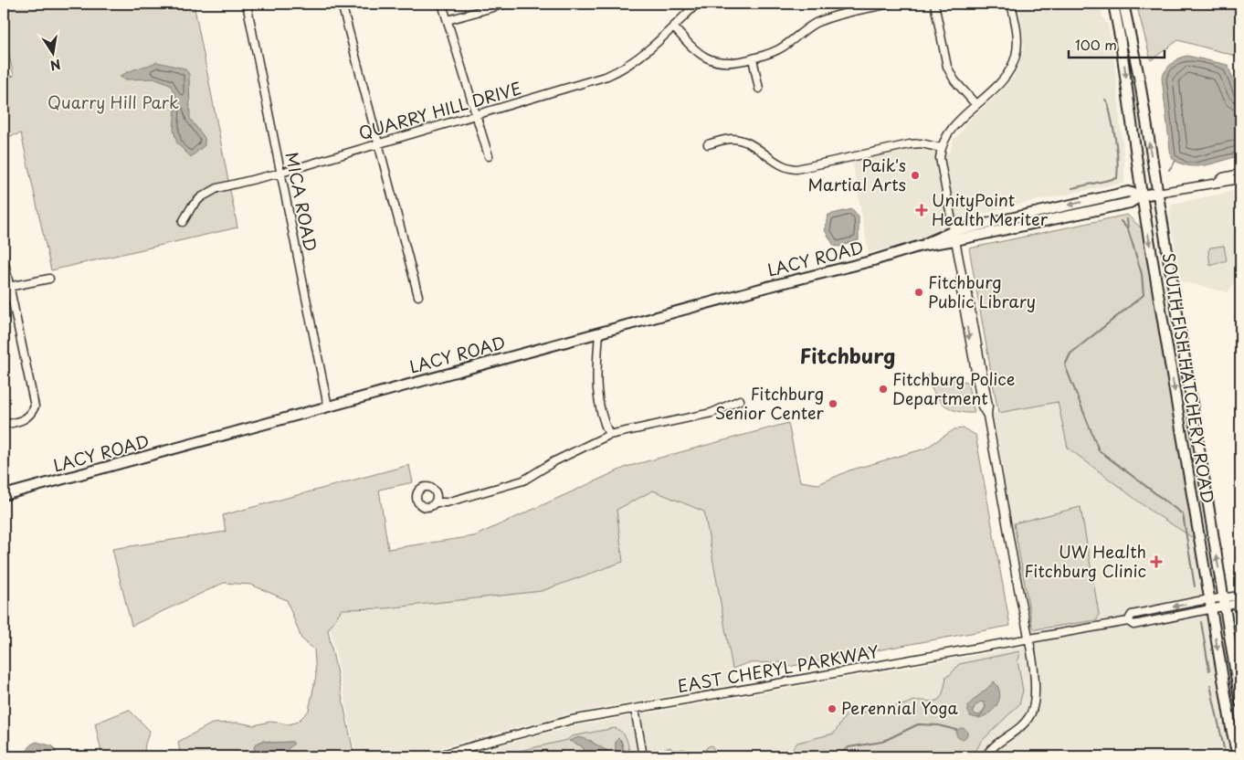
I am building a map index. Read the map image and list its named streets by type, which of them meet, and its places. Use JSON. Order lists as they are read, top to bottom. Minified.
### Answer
{"streets":{"main road":["LACY ROAD","SOUTH FISH HATCHERY ROAD"],"street":["QUARRY HILL DRIVE","MICA ROAD","EAST CHERYL PARKWAY"]},"crossings":[["QUARRY HILL DRIVE","MICA ROAD"],["MICA ROAD","LACY ROAD"],["LACY ROAD","SOUTH FISH HATCHERY ROAD"],["SOUTH FISH HATCHERY ROAD","EAST CHERYL PARKWAY"]],"districts":["Fitchburg"],"parks":["Quarry Hill Park"],"places":{"other":["Paik's Martial Arts","Fitchburg Public Library","Fitchburg Police Department","Fitchburg Senior Center","Perennial Yoga"],"health":["UnityPoint Health Meriter","UW Health Fitchburg Clinic"]},"scale_bar":"100 m","north":"bottom"}
